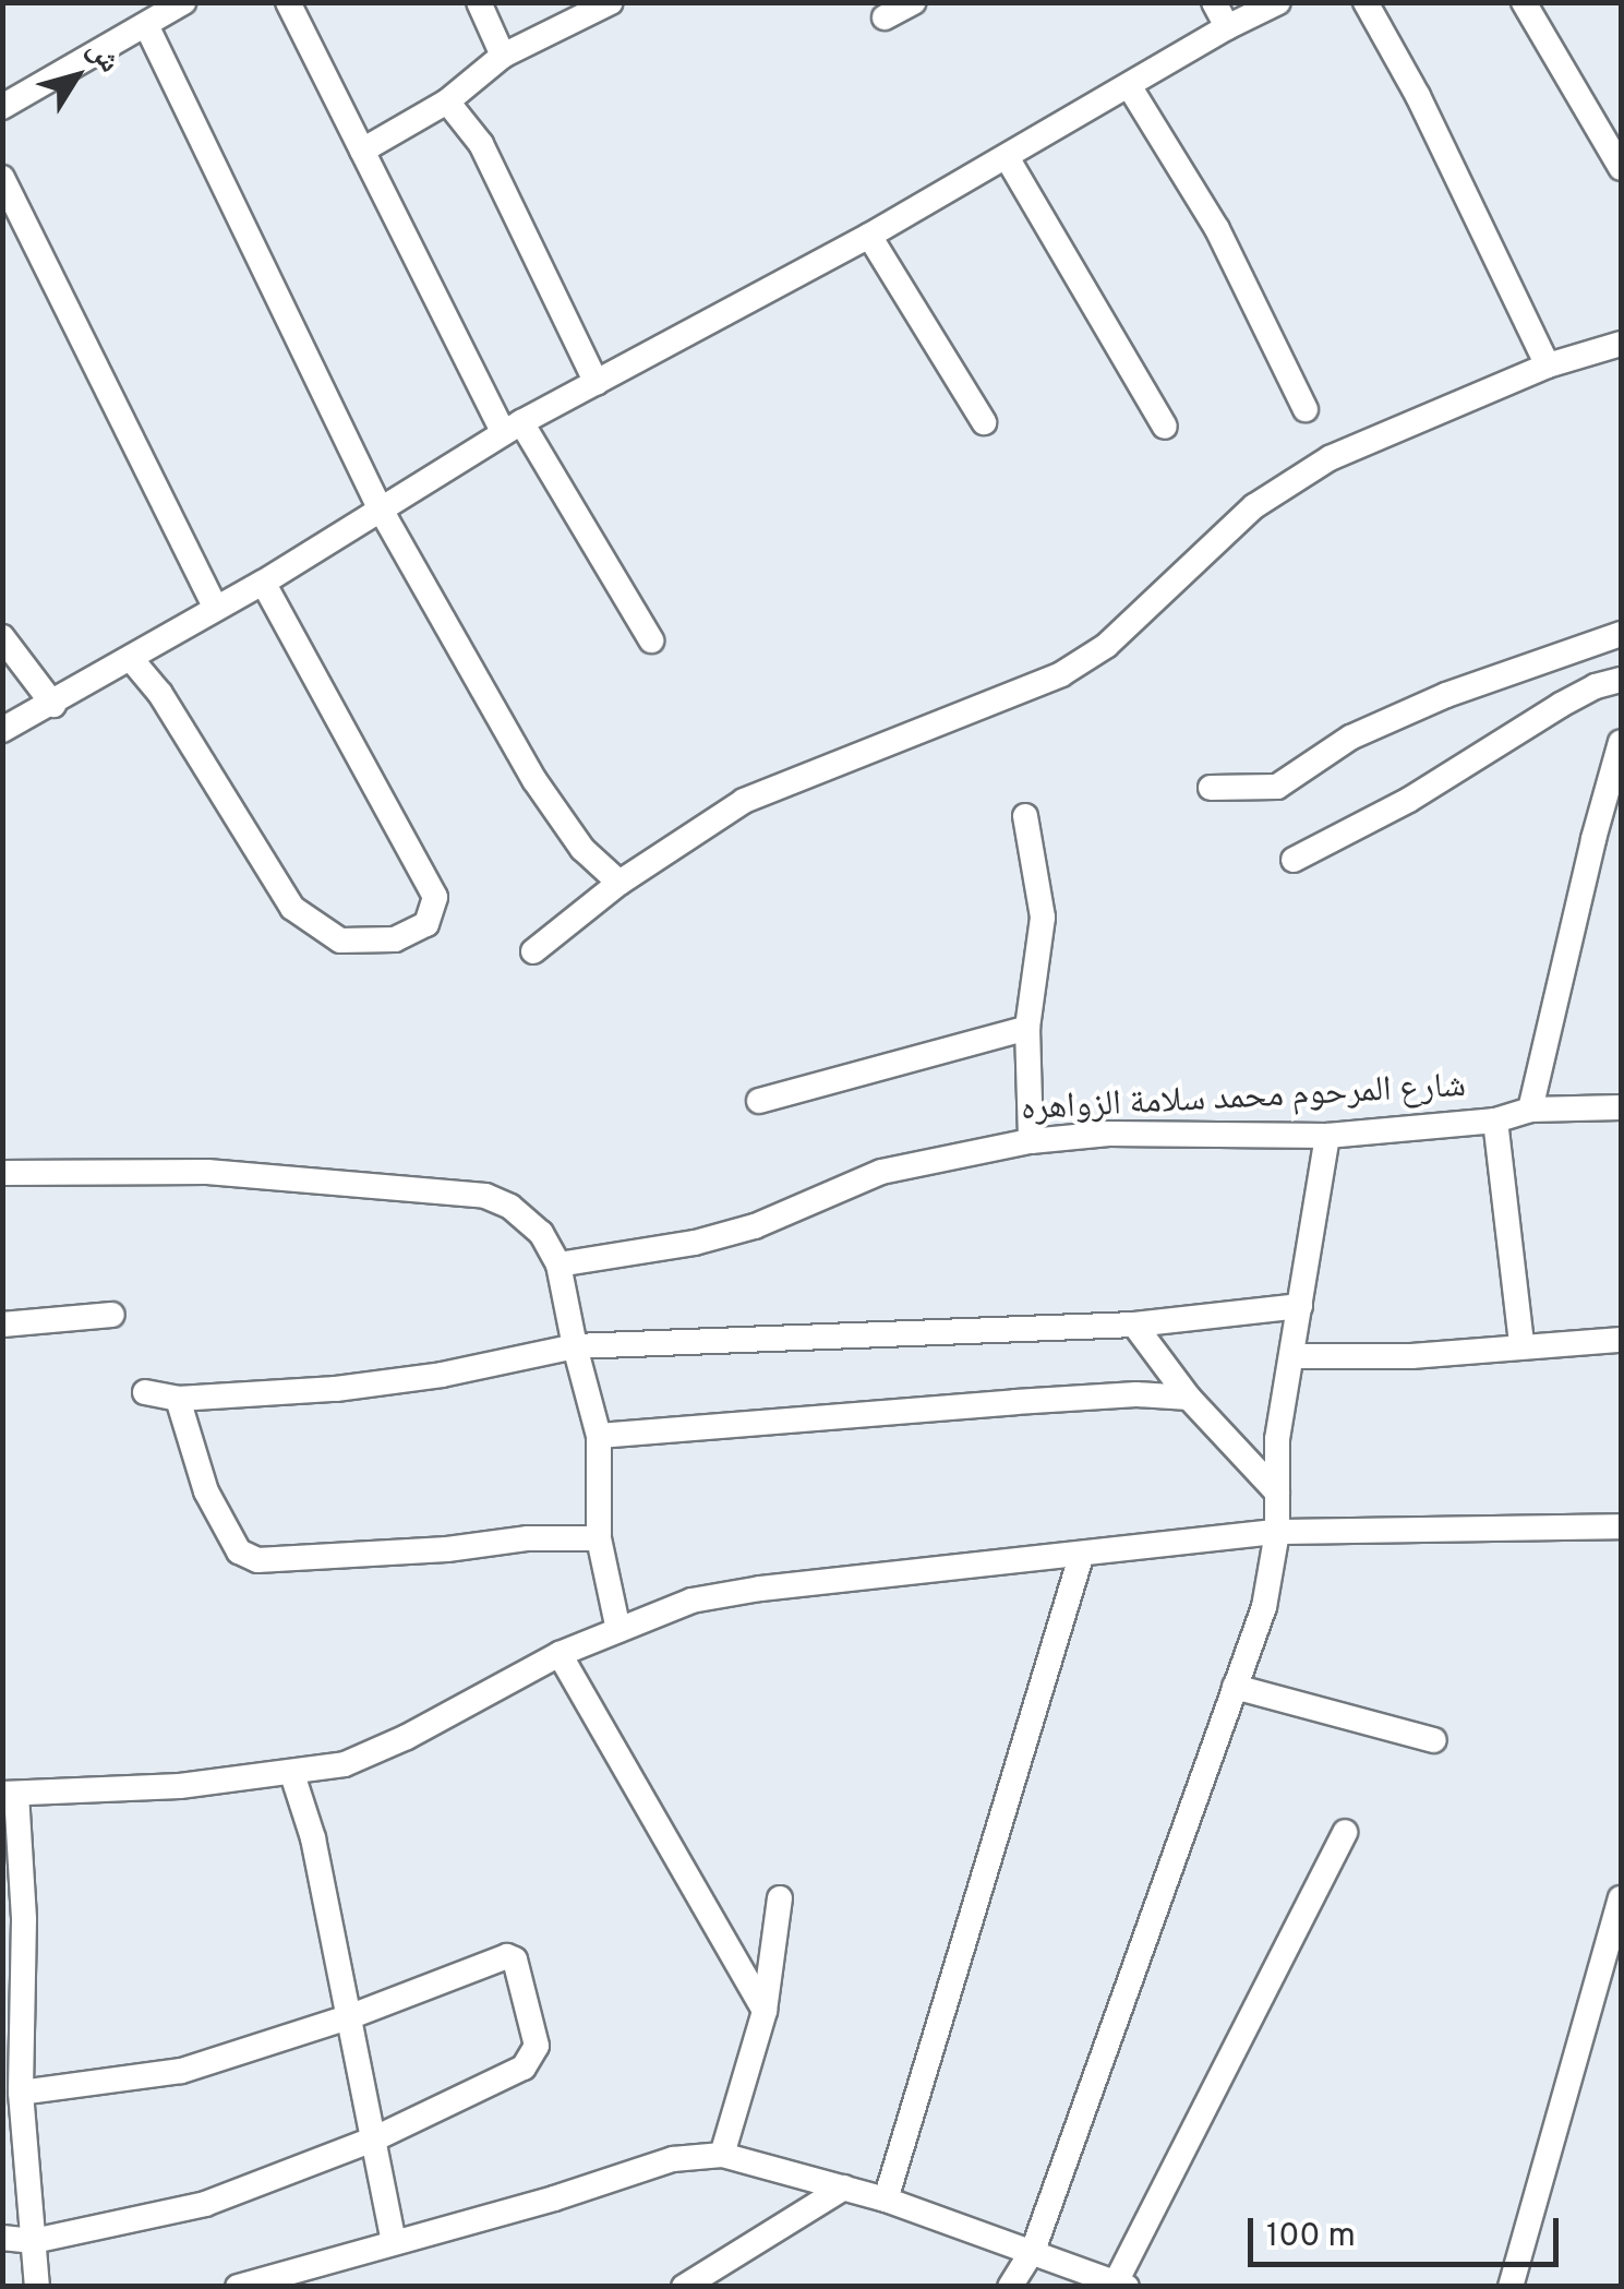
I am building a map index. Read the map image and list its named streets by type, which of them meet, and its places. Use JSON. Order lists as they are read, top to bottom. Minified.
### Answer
{"streets":{"street":["شارع المرحوم محمد سلامة الزواهره"]},"scale_bar":"100 m","north":"top right"}
